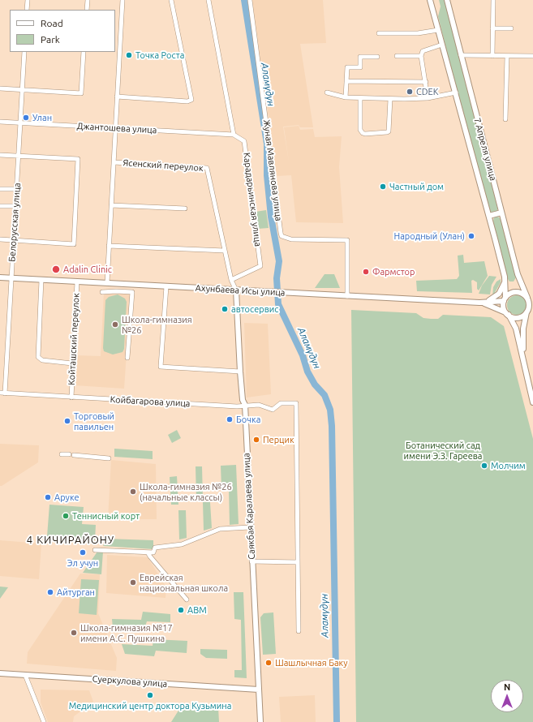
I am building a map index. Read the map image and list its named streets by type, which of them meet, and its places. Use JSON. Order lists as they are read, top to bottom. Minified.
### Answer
{"streets":{"main road":["7 Апреля улица","Ахунбаева Исы улица","Саякбая Каралаева улица","Суеркулова улица"],"street":["Джантошева улица","Ясенский переулок","Жуная Мавлянова улица","Карадарьинская улица","Белорусская улица","Койташский переулок","Койбагарова улица"]},"crossings":[["Джантошева улица","Карадарьинская улица"],["Джантошева улица","Белорусская улица"],["7 Апреля улица","Ахунбаева Исы улица"],["Ясенский переулок","Карадарьинская улица"],["Жуная Мавлянова улица","Ахунбаева Исы улица"],["Белорусская улица","Ахунбаева Исы улица"],["Белорусская улица","Койбагарова улица"],["Ахунбаева Исы улица","Койташский переулок"],["Ахунбаева Исы улица","Саякбая Каралаева улица"],["Койташский переулок","Койбагарова улица"],["Койбагарова улица","Саякбая Каралаева улица"],["Саякбая Каралаева улица","Суеркулова улица"]],"districts":["4 КИЧИРАЙОНУ"],"water":["Аламүдүн"],"parks":["Ботанический сад имени Э.З. Гареева"],"places":["Точка Роста","CDEK","Улан","Частный дом","Народный (Улан)","Adalin Clinic","Фармстор","автосервис","Школа-гимназия №26","Бочка","Торговый павильен","Перцик","Молчим","Школа-гимназия №26 (начальные классы)","Аруке","Теннисный корт","Эл учун","Еврейская национальная школа","Айтурган","ABM","Школа-гимназия №17 имени А.С. Пушкина","Шашлычная Баку","Медицинский центр доктора Кузьмина"],"legend":["Road","Park"],"north":"top"}
